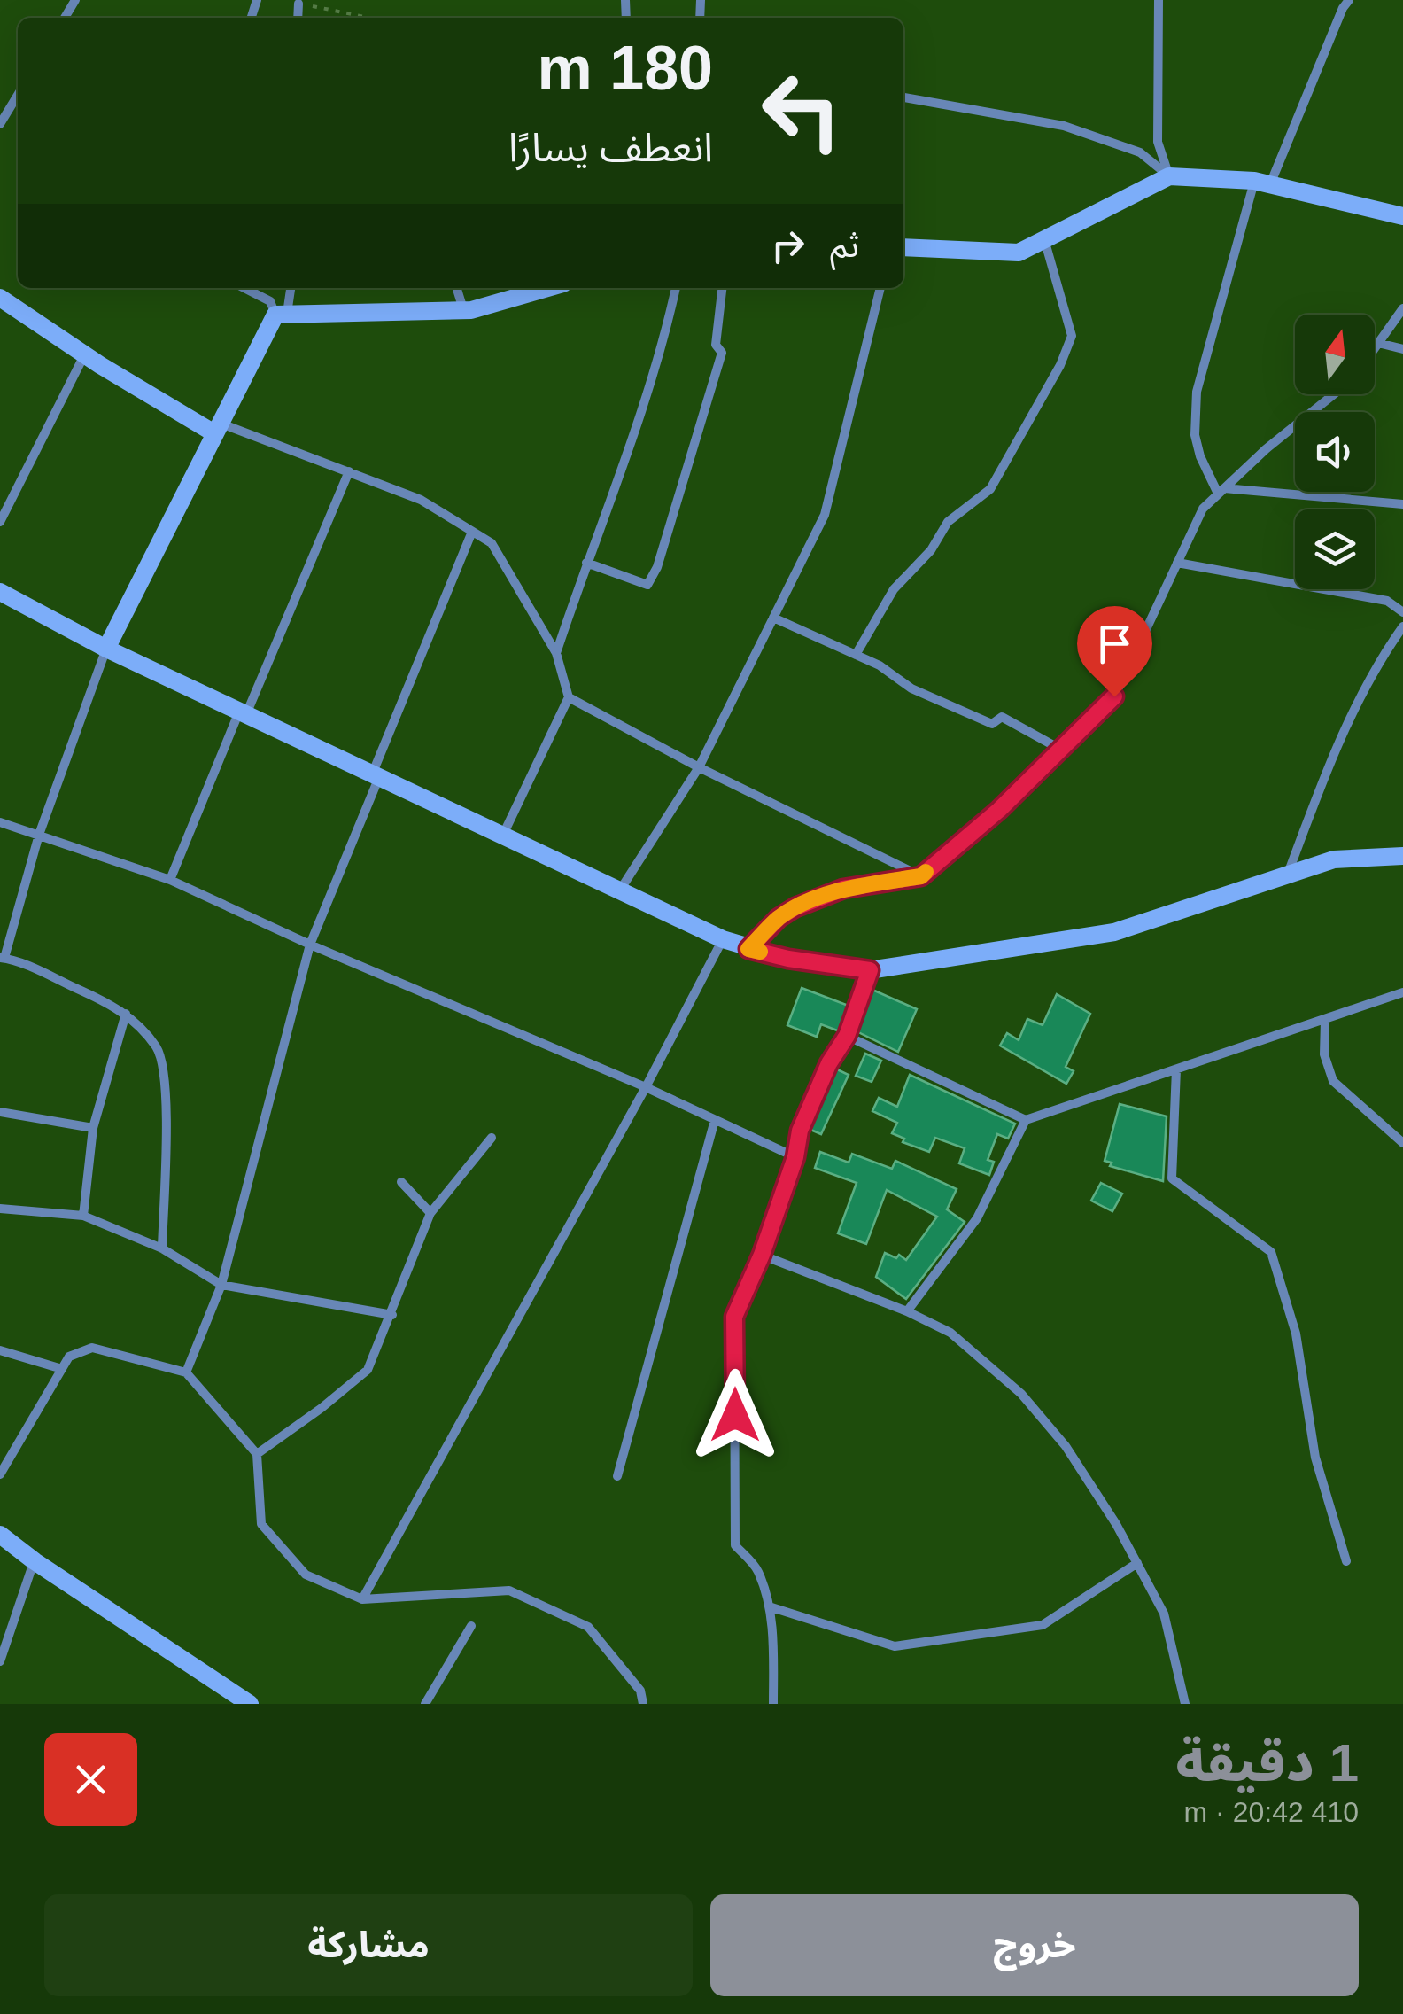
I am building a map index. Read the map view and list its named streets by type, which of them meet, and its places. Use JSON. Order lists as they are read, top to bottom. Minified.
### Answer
{"north":"top","page":{"turn":["180 m","انعطف يسارًا"],"then":"ثم","heading":["1 دقيقة","410 m · 20:42"],"buttons":["خروج","مشاركة"]}}
